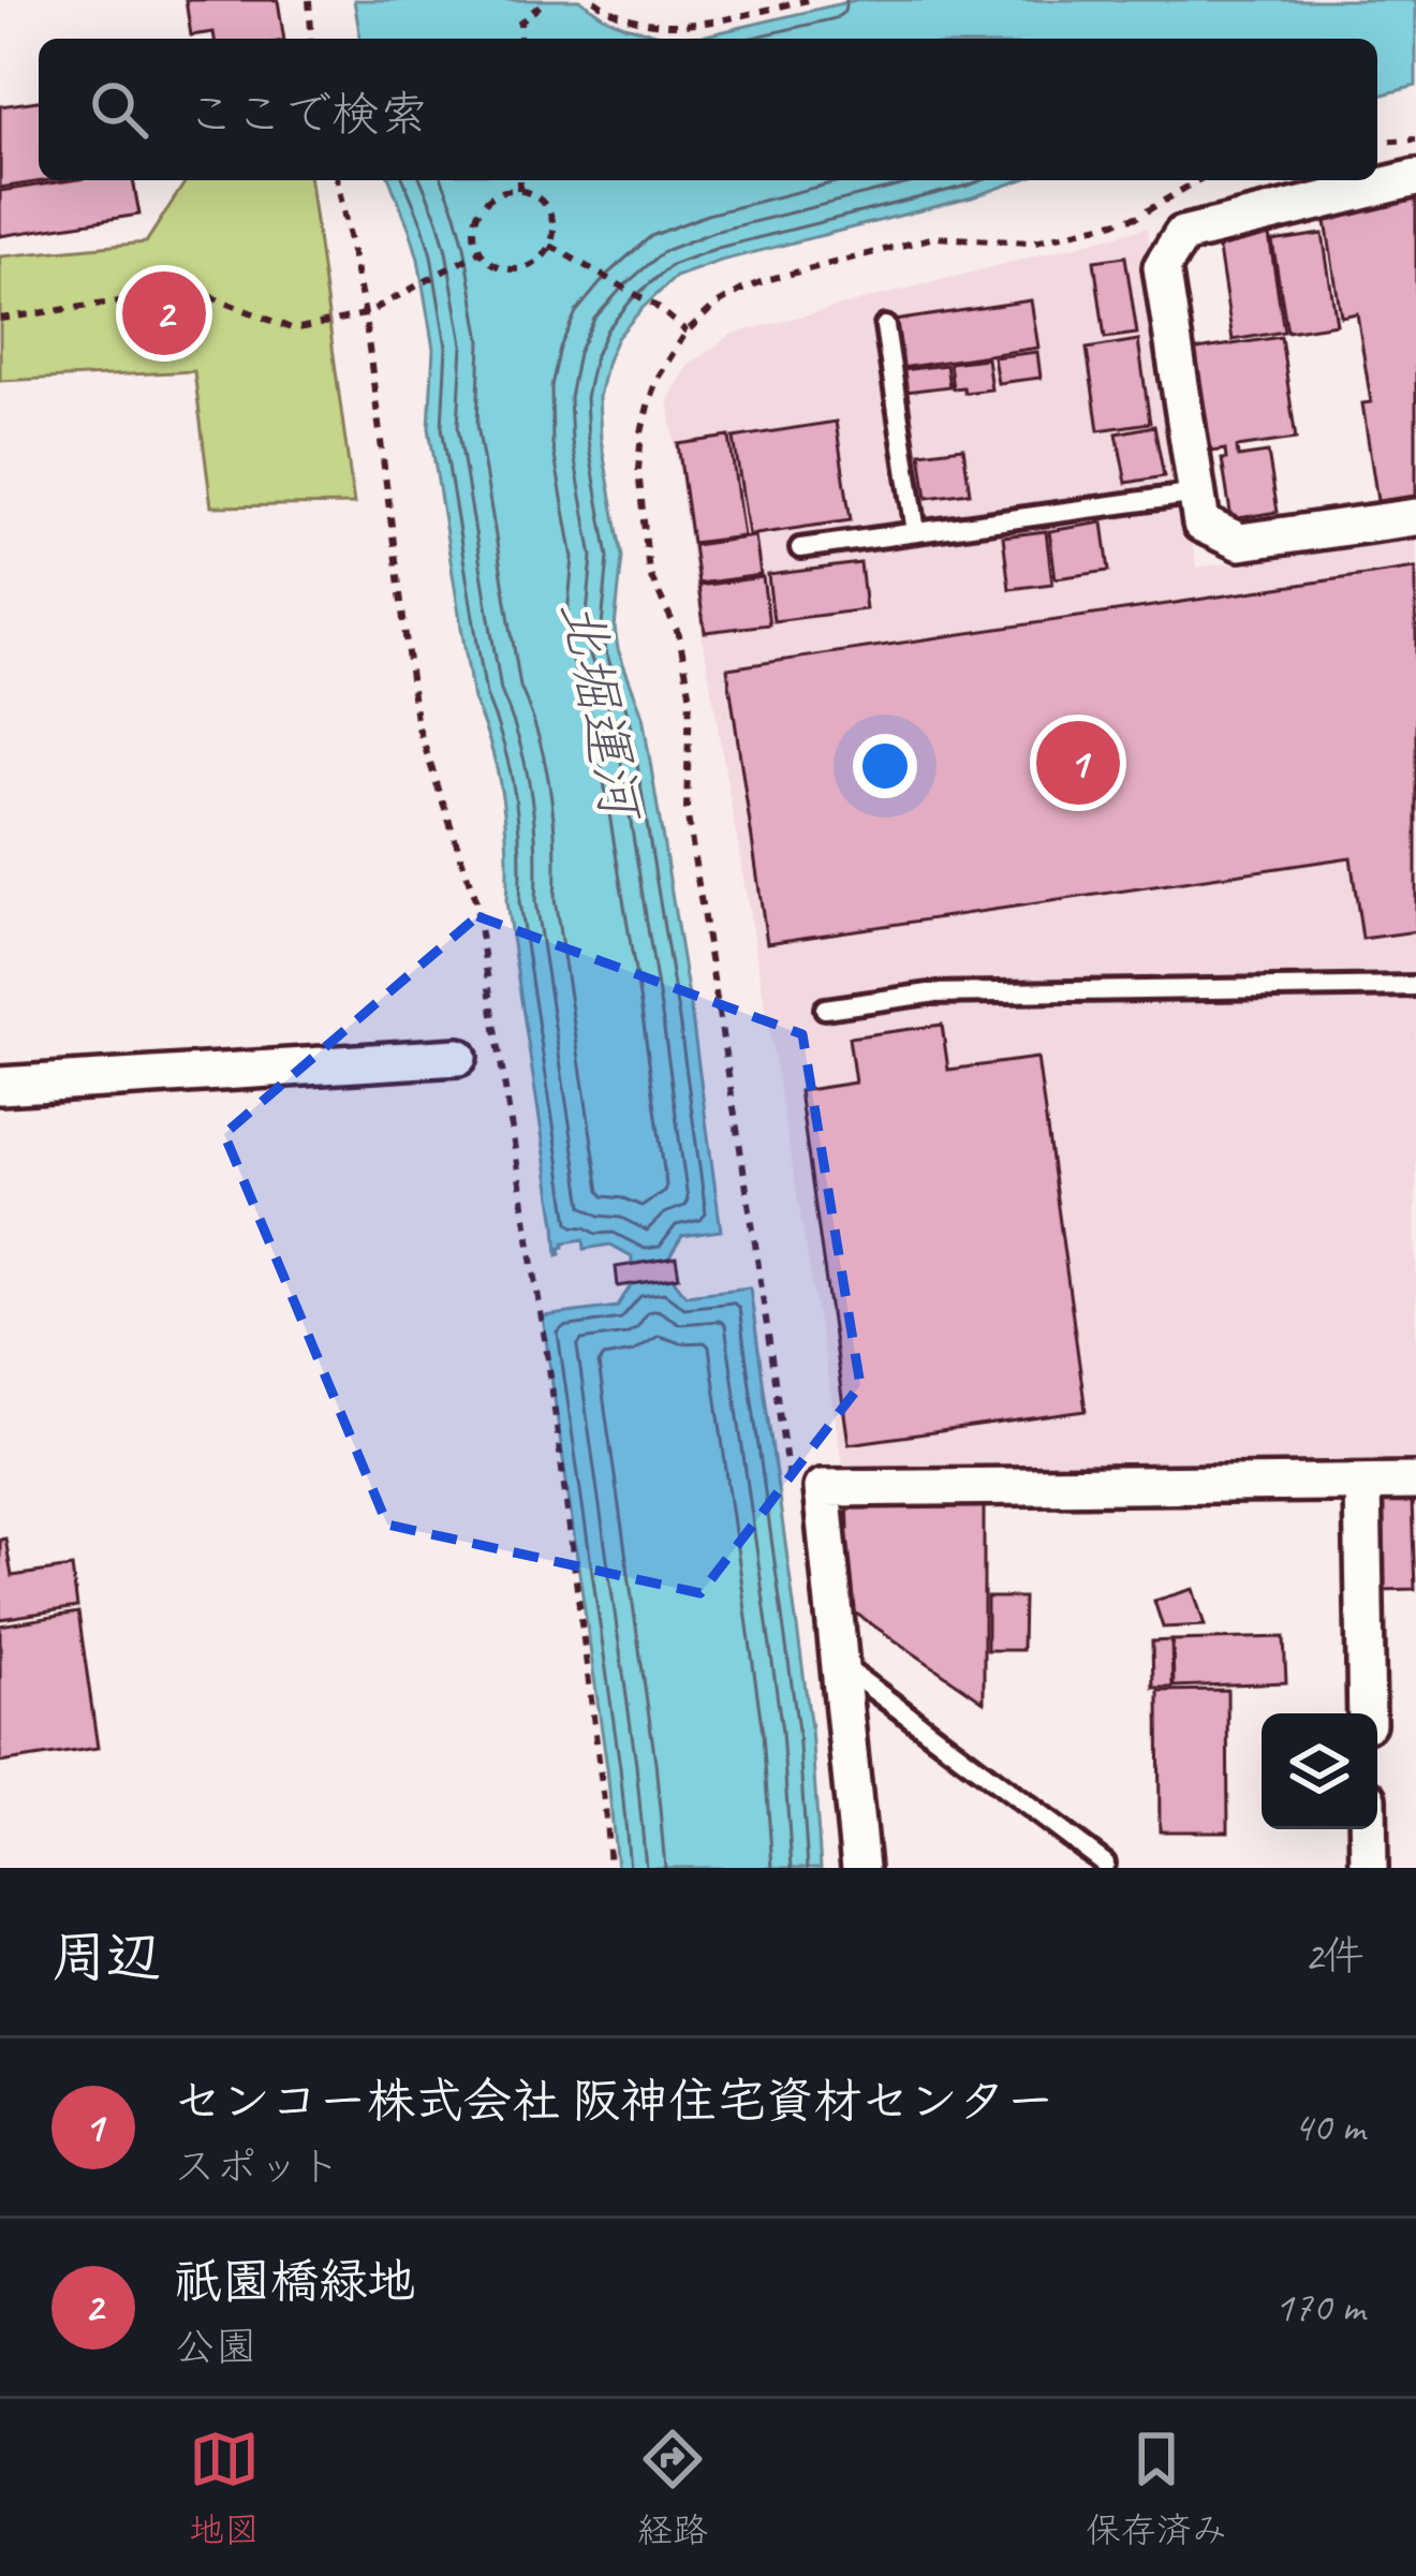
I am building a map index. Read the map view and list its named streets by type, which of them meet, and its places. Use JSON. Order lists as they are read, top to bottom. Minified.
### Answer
{"water":["北堀運河"],"page":{"search":"ここで検索","pins":["2","1"],"heading":["周辺","2件"],"list":[{"mark":"1","name":"センコー株式会社 阪神住宅資材センター","note":"スポット","value":"40 m"},{"mark":"2","name":"祇園橋緑地","note":"公園","value":"170 m"}],"nav":["地図","経路","保存済み"]}}
